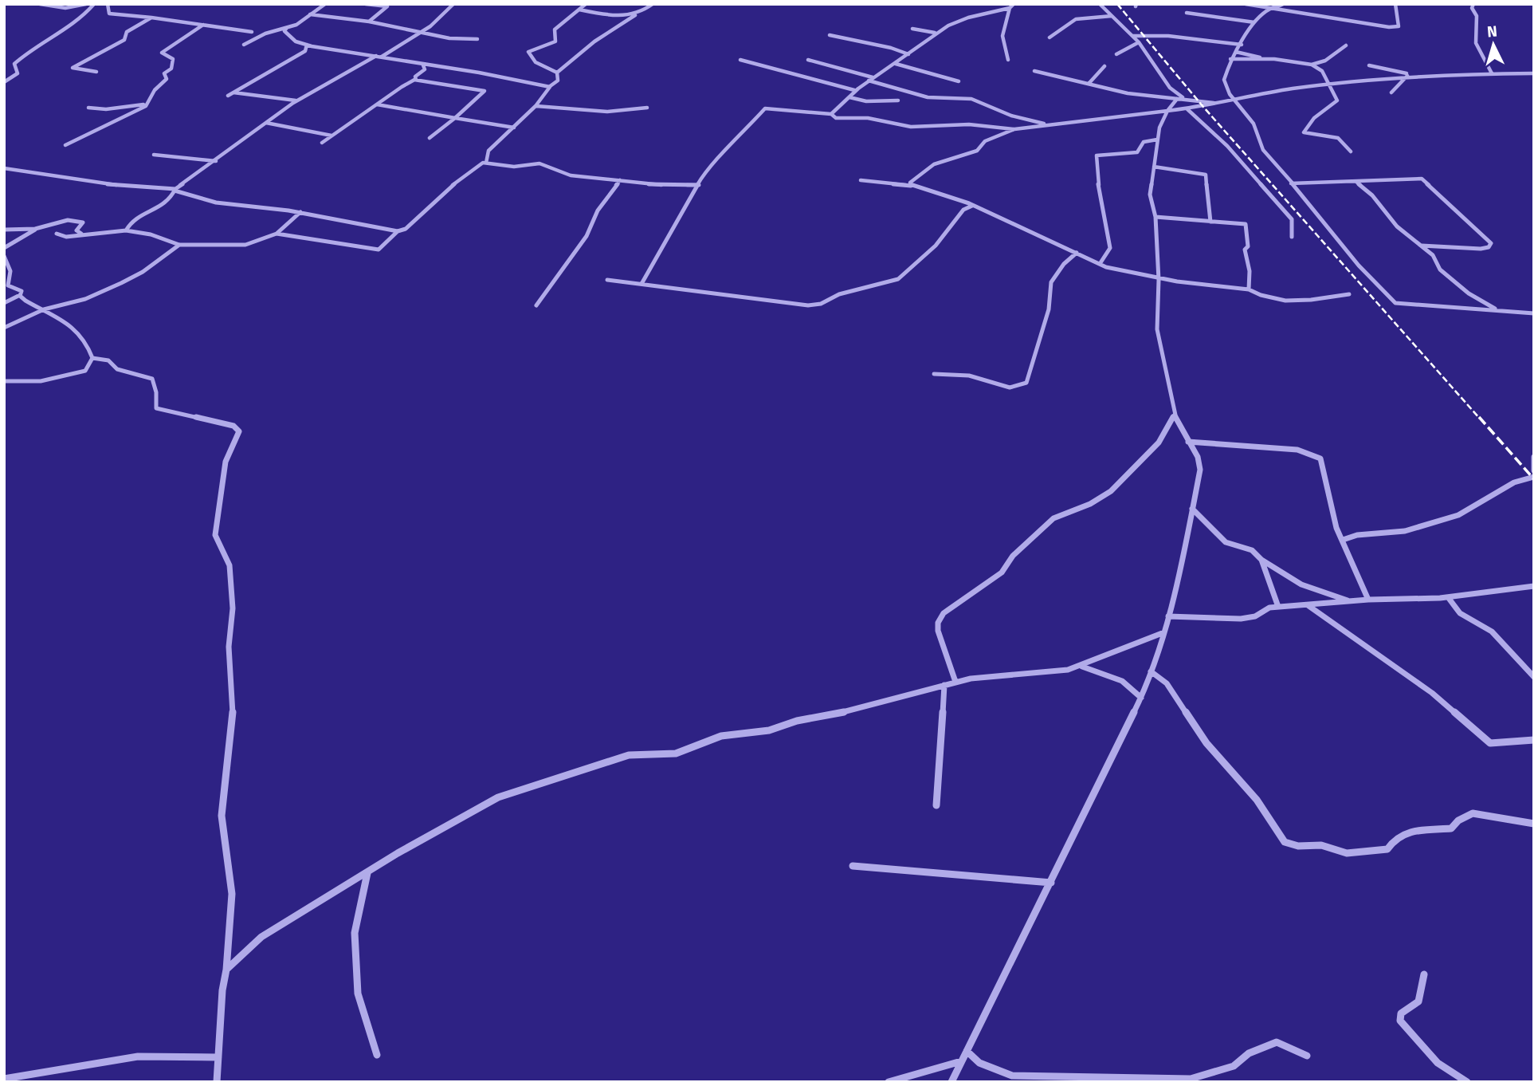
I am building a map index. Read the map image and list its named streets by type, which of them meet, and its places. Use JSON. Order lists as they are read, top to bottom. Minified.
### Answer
{"north":"top"}
